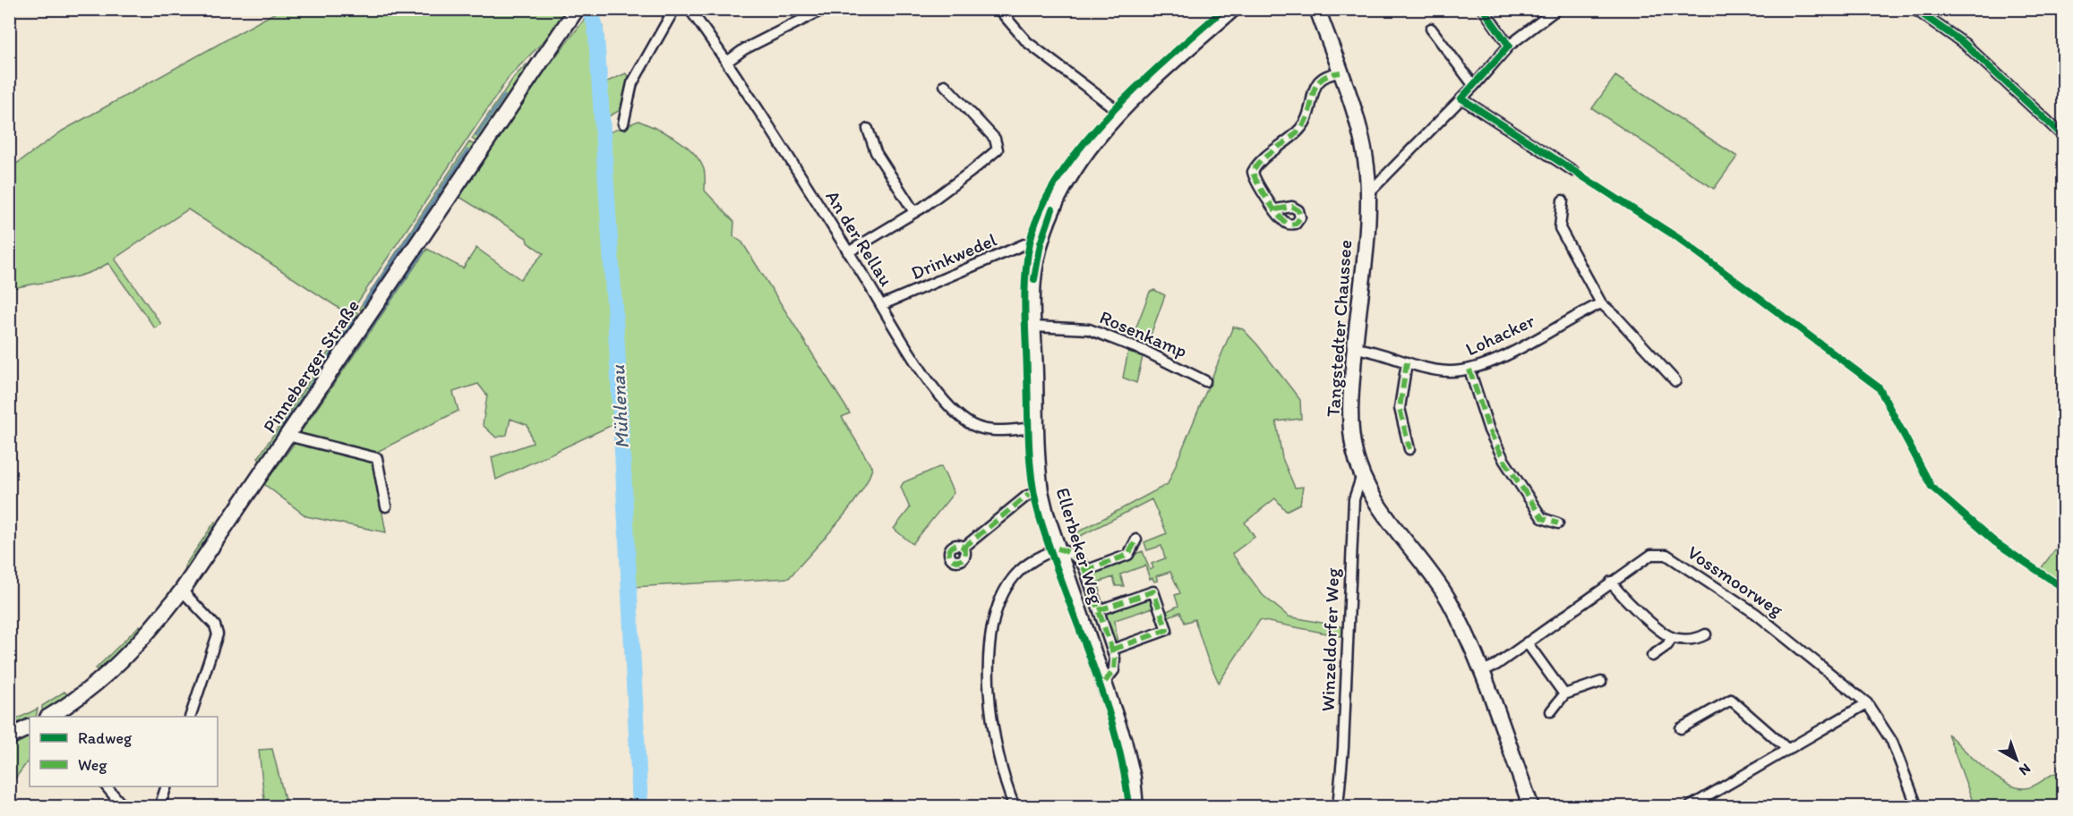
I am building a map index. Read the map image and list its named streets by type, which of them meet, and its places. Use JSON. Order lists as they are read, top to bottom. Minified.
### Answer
{"streets":{"main road":["Tangstedter Chaussee","Pinneberger Straße","Ellerbeker Weg"],"street":["An der Rellau","Drinkwedel","Rosenkamp","Lohacker","Vossmoorweg","Winzeldorfer Weg"]},"crossings":[["An der Rellau","Drinkwedel"],["An der Rellau","Ellerbeker Weg"],["Drinkwedel","Ellerbeker Weg"],["Tangstedter Chaussee","Lohacker"],["Tangstedter Chaussee","Vossmoorweg"],["Tangstedter Chaussee","Winzeldorfer Weg"],["Rosenkamp","Ellerbeker Weg"]],"water":["Mühlenau"],"legend":["Radweg","Weg"],"north":"bottom right"}
